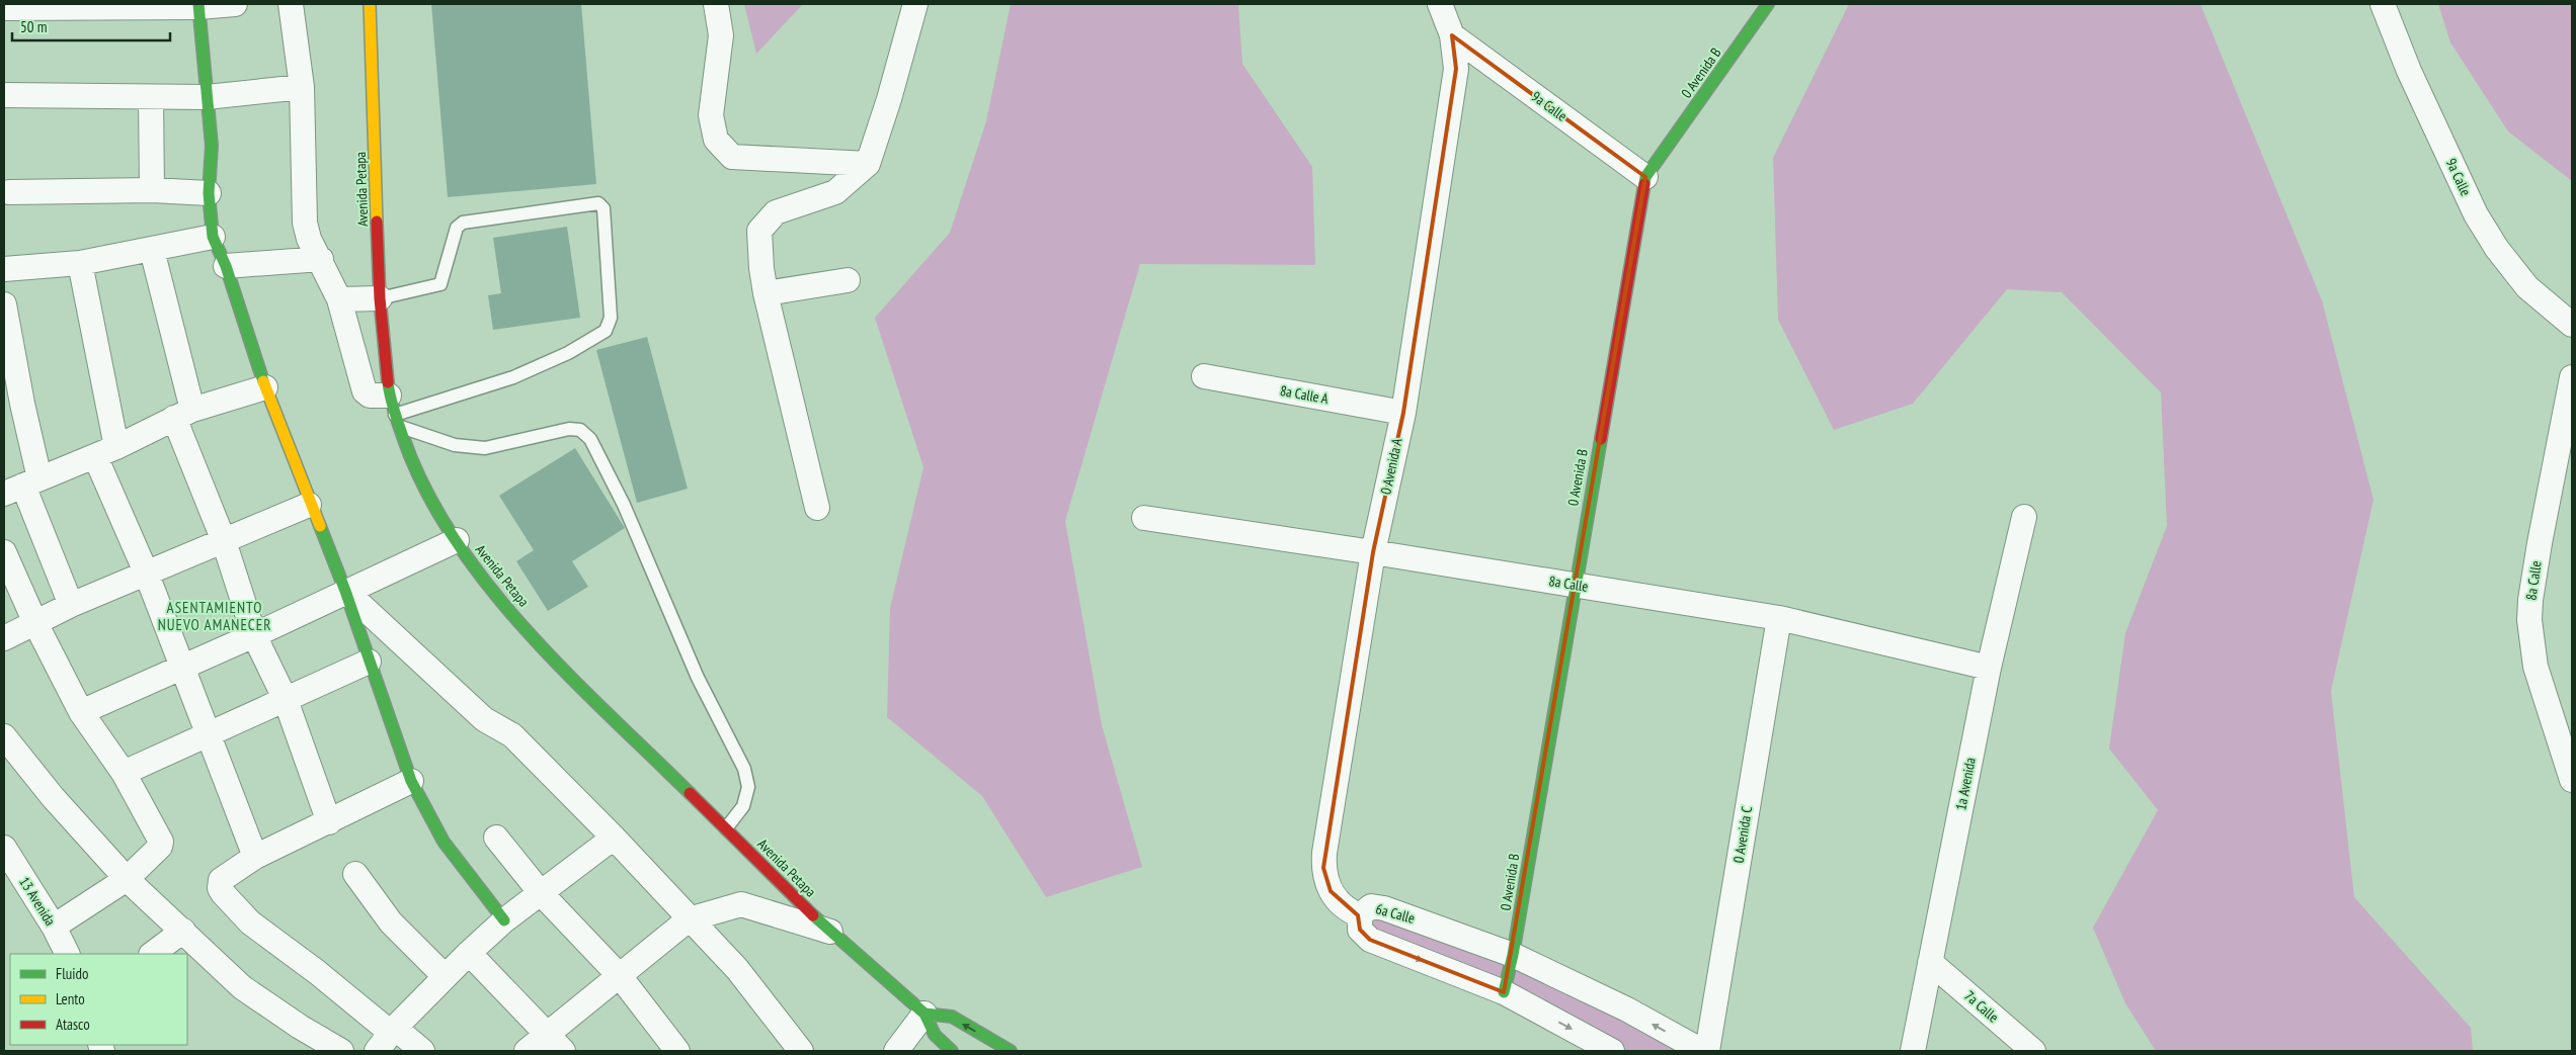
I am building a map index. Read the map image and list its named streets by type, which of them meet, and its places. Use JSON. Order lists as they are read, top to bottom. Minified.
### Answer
{"streets":{"street":["0 Avenida B","9a Calle","Avenida Petapa","8a Calle A","0 Avenida A","8a Calle","1a Avenida","0 Avenida C","13 Avenida","6a Calle","7a Calle"]},"crossings":[["0 Avenida B","9a Calle"],["0 Avenida B","8a Calle"],["0 Avenida B","6a Calle"],["9a Calle","0 Avenida A"],["8a Calle A","0 Avenida A"],["0 Avenida A","8a Calle"],["0 Avenida A","6a Calle"],["8a Calle","1a Avenida"],["8a Calle","0 Avenida C"],["1a Avenida","7a Calle"]],"districts":["ASENTAMIENTO NUEVO AMANECER"],"legend":["Fluido","Lento","Atasco"],"scale_bar":"50 m"}
